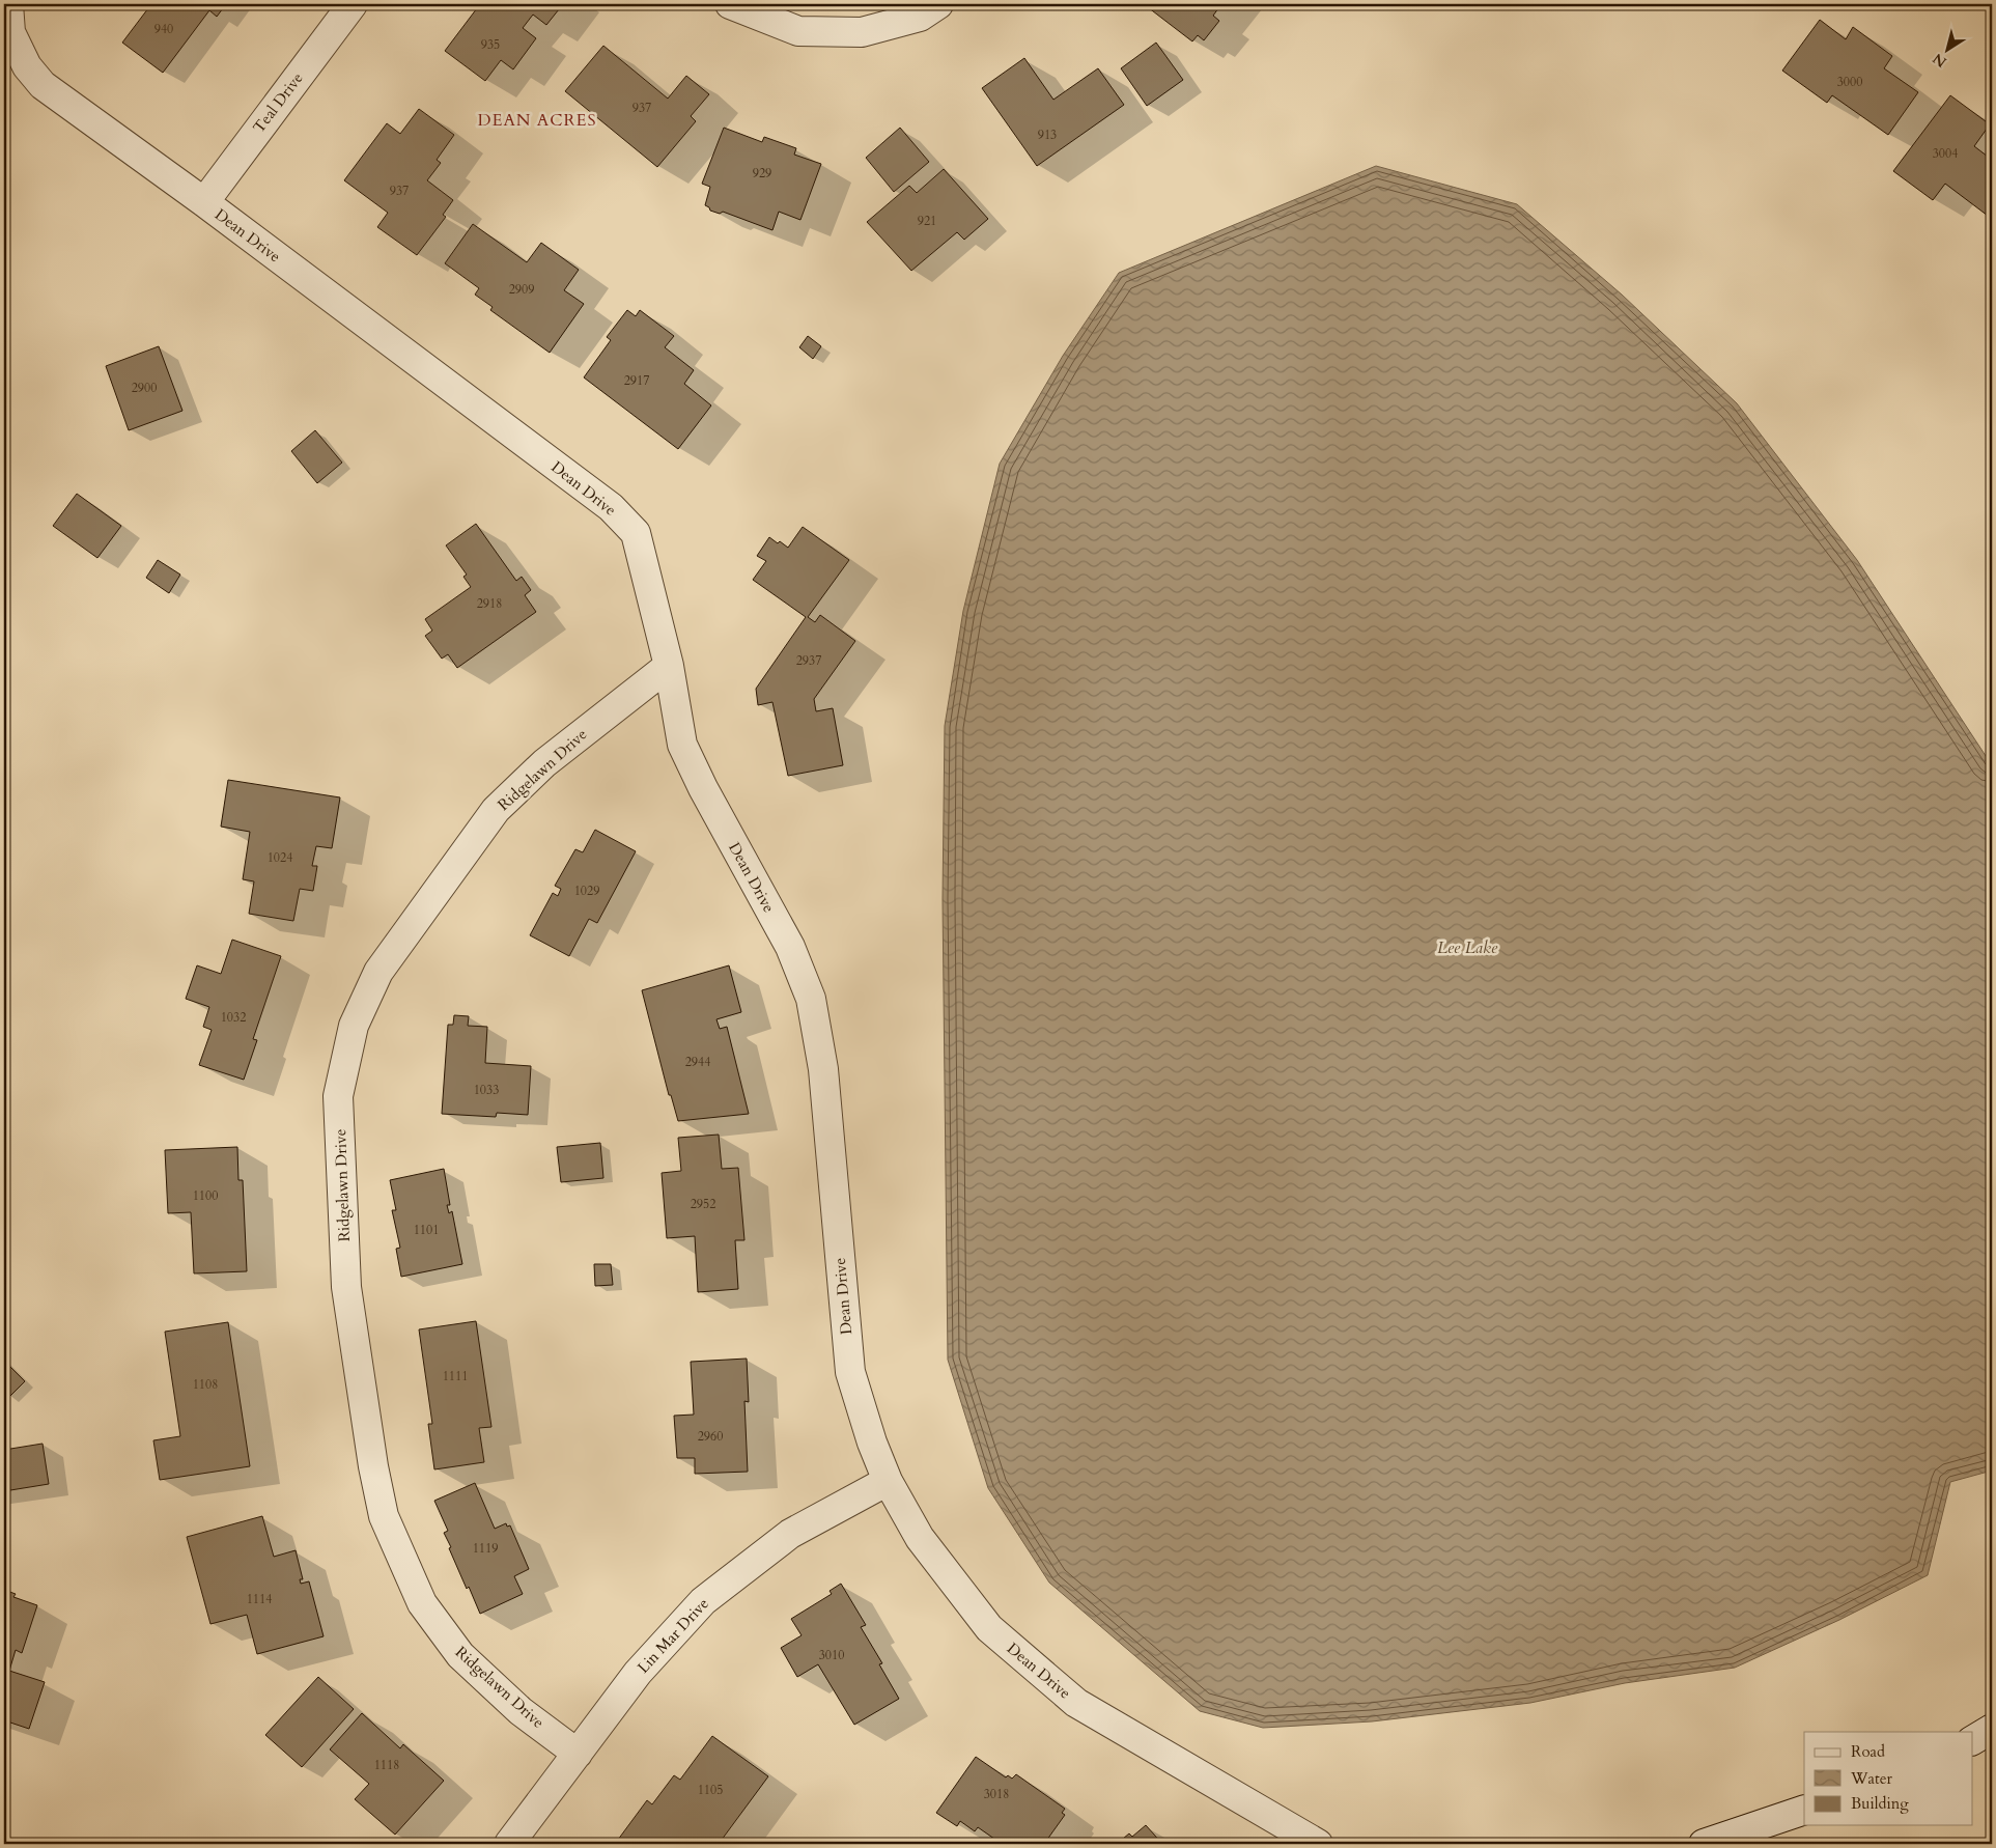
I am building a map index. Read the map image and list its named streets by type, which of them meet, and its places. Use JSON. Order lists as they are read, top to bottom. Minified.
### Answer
{"streets":{"street":["Teal Drive","Dean Drive","Ridgelawn Drive","Lin Mar Drive"]},"crossings":[["Teal Drive","Dean Drive"],["Dean Drive","Ridgelawn Drive"],["Dean Drive","Lin Mar Drive"],["Ridgelawn Drive","Lin Mar Drive"]],"districts":["DEAN ACRES"],"water":["Lee Lake"],"house_numbers":["940","935","3000","937","913","3004","929","937","921","2909","2917","2900","2918","2937","1024","1029","1032","2944","1033","1100","2952","1101","1111","1108","2960","1119","1114","3010","1118","1105","3018"],"legend":["Road","Water","Building"],"north":"bottom left"}
